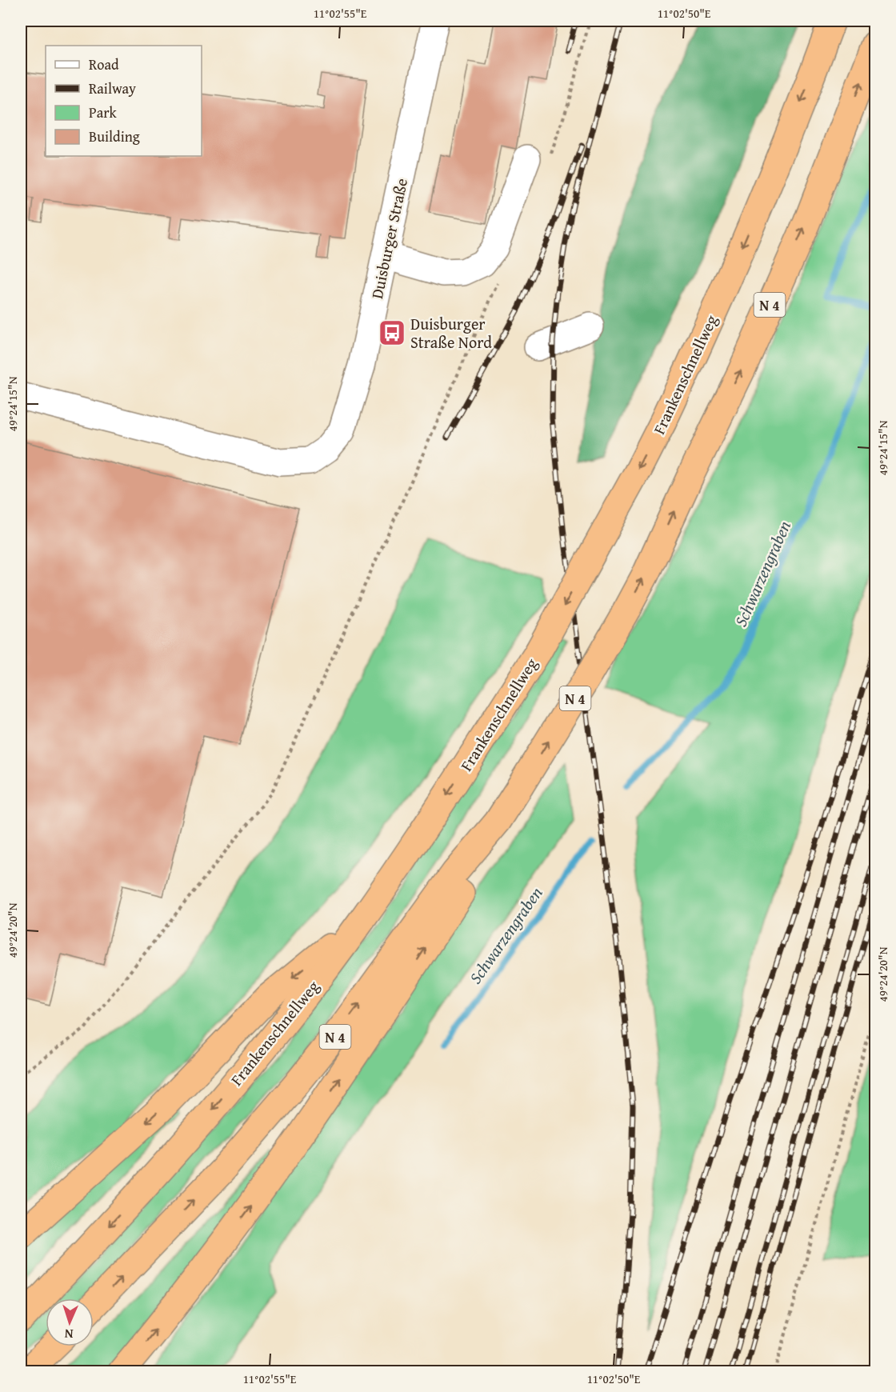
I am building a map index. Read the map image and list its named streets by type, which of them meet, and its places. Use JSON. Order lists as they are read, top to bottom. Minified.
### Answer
{"streets":{"highway":["N 4","Frankenschnellweg"],"street":["Duisburger Straße"]},"water":["Schwarzengraben"],"places":{"bus stop":["Duisburger Straße Nord"]},"legend":["Road","Railway","Park","Building"],"north":"bottom","coordinates":["11°02'55\"E","11°02'50\"E","49°24'15\"N","49°24'20\"N"]}
